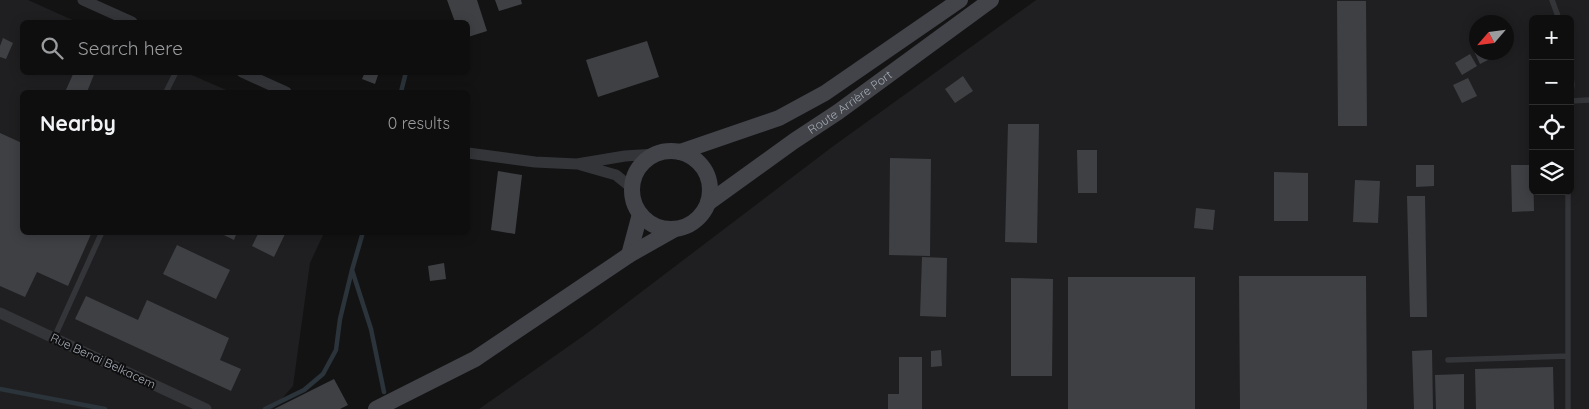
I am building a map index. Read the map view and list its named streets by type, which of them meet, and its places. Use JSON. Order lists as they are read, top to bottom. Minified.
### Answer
{"streets":{"street":["Route Arrière Port","Rue Benai Belkacem"]},"north":"bottom left","page":{"map_buttons":["+","−"],"search":"Search here","heading":["Nearby","0 results"]}}
